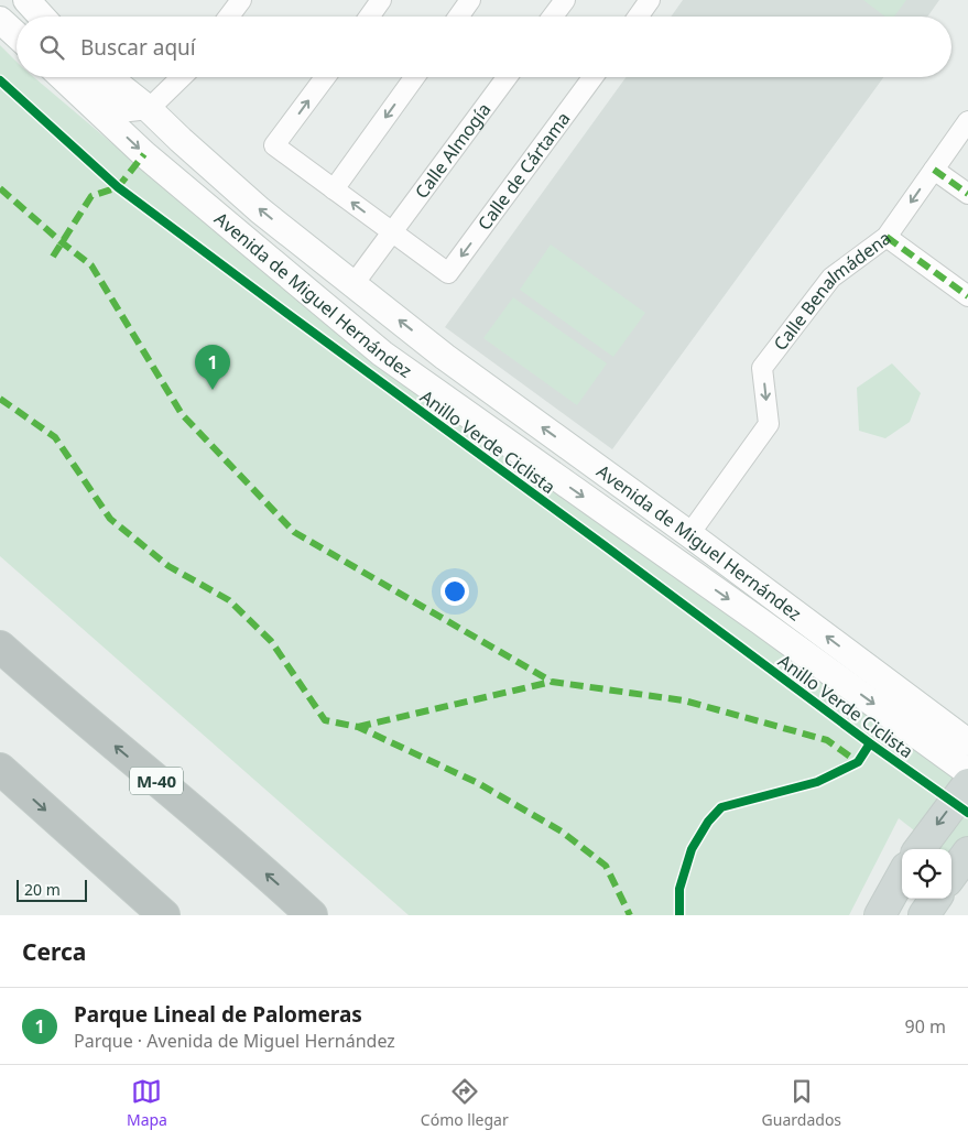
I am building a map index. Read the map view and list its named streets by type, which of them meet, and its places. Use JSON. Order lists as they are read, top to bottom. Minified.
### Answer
{"streets":{"highway":["M-40"],"street":["Calle Almogía","Calle de Cártama","Calle Benalmádena","Avenida de Miguel Hernández"],"cycle path":["Anillo Verde Ciclista"]},"crossings":[["Calle Almogía","Calle de Cártama"],["Calle Almogía","Avenida de Miguel Hernández"],["Calle Benalmádena","Avenida de Miguel Hernández"]],"one_way":["Calle Benalmádena"],"scale_bar":"20 m","page":{"search":"Buscar aquí","pins":"1","scale":"20 m","heading":"Cerca","list":[{"mark":"1","name":"Parque Lineal de Palomeras","note":"Parque · Avenida de Miguel Hernández","value":"90 m"}],"nav":["Mapa","Cómo llegar","Guardados"]}}
